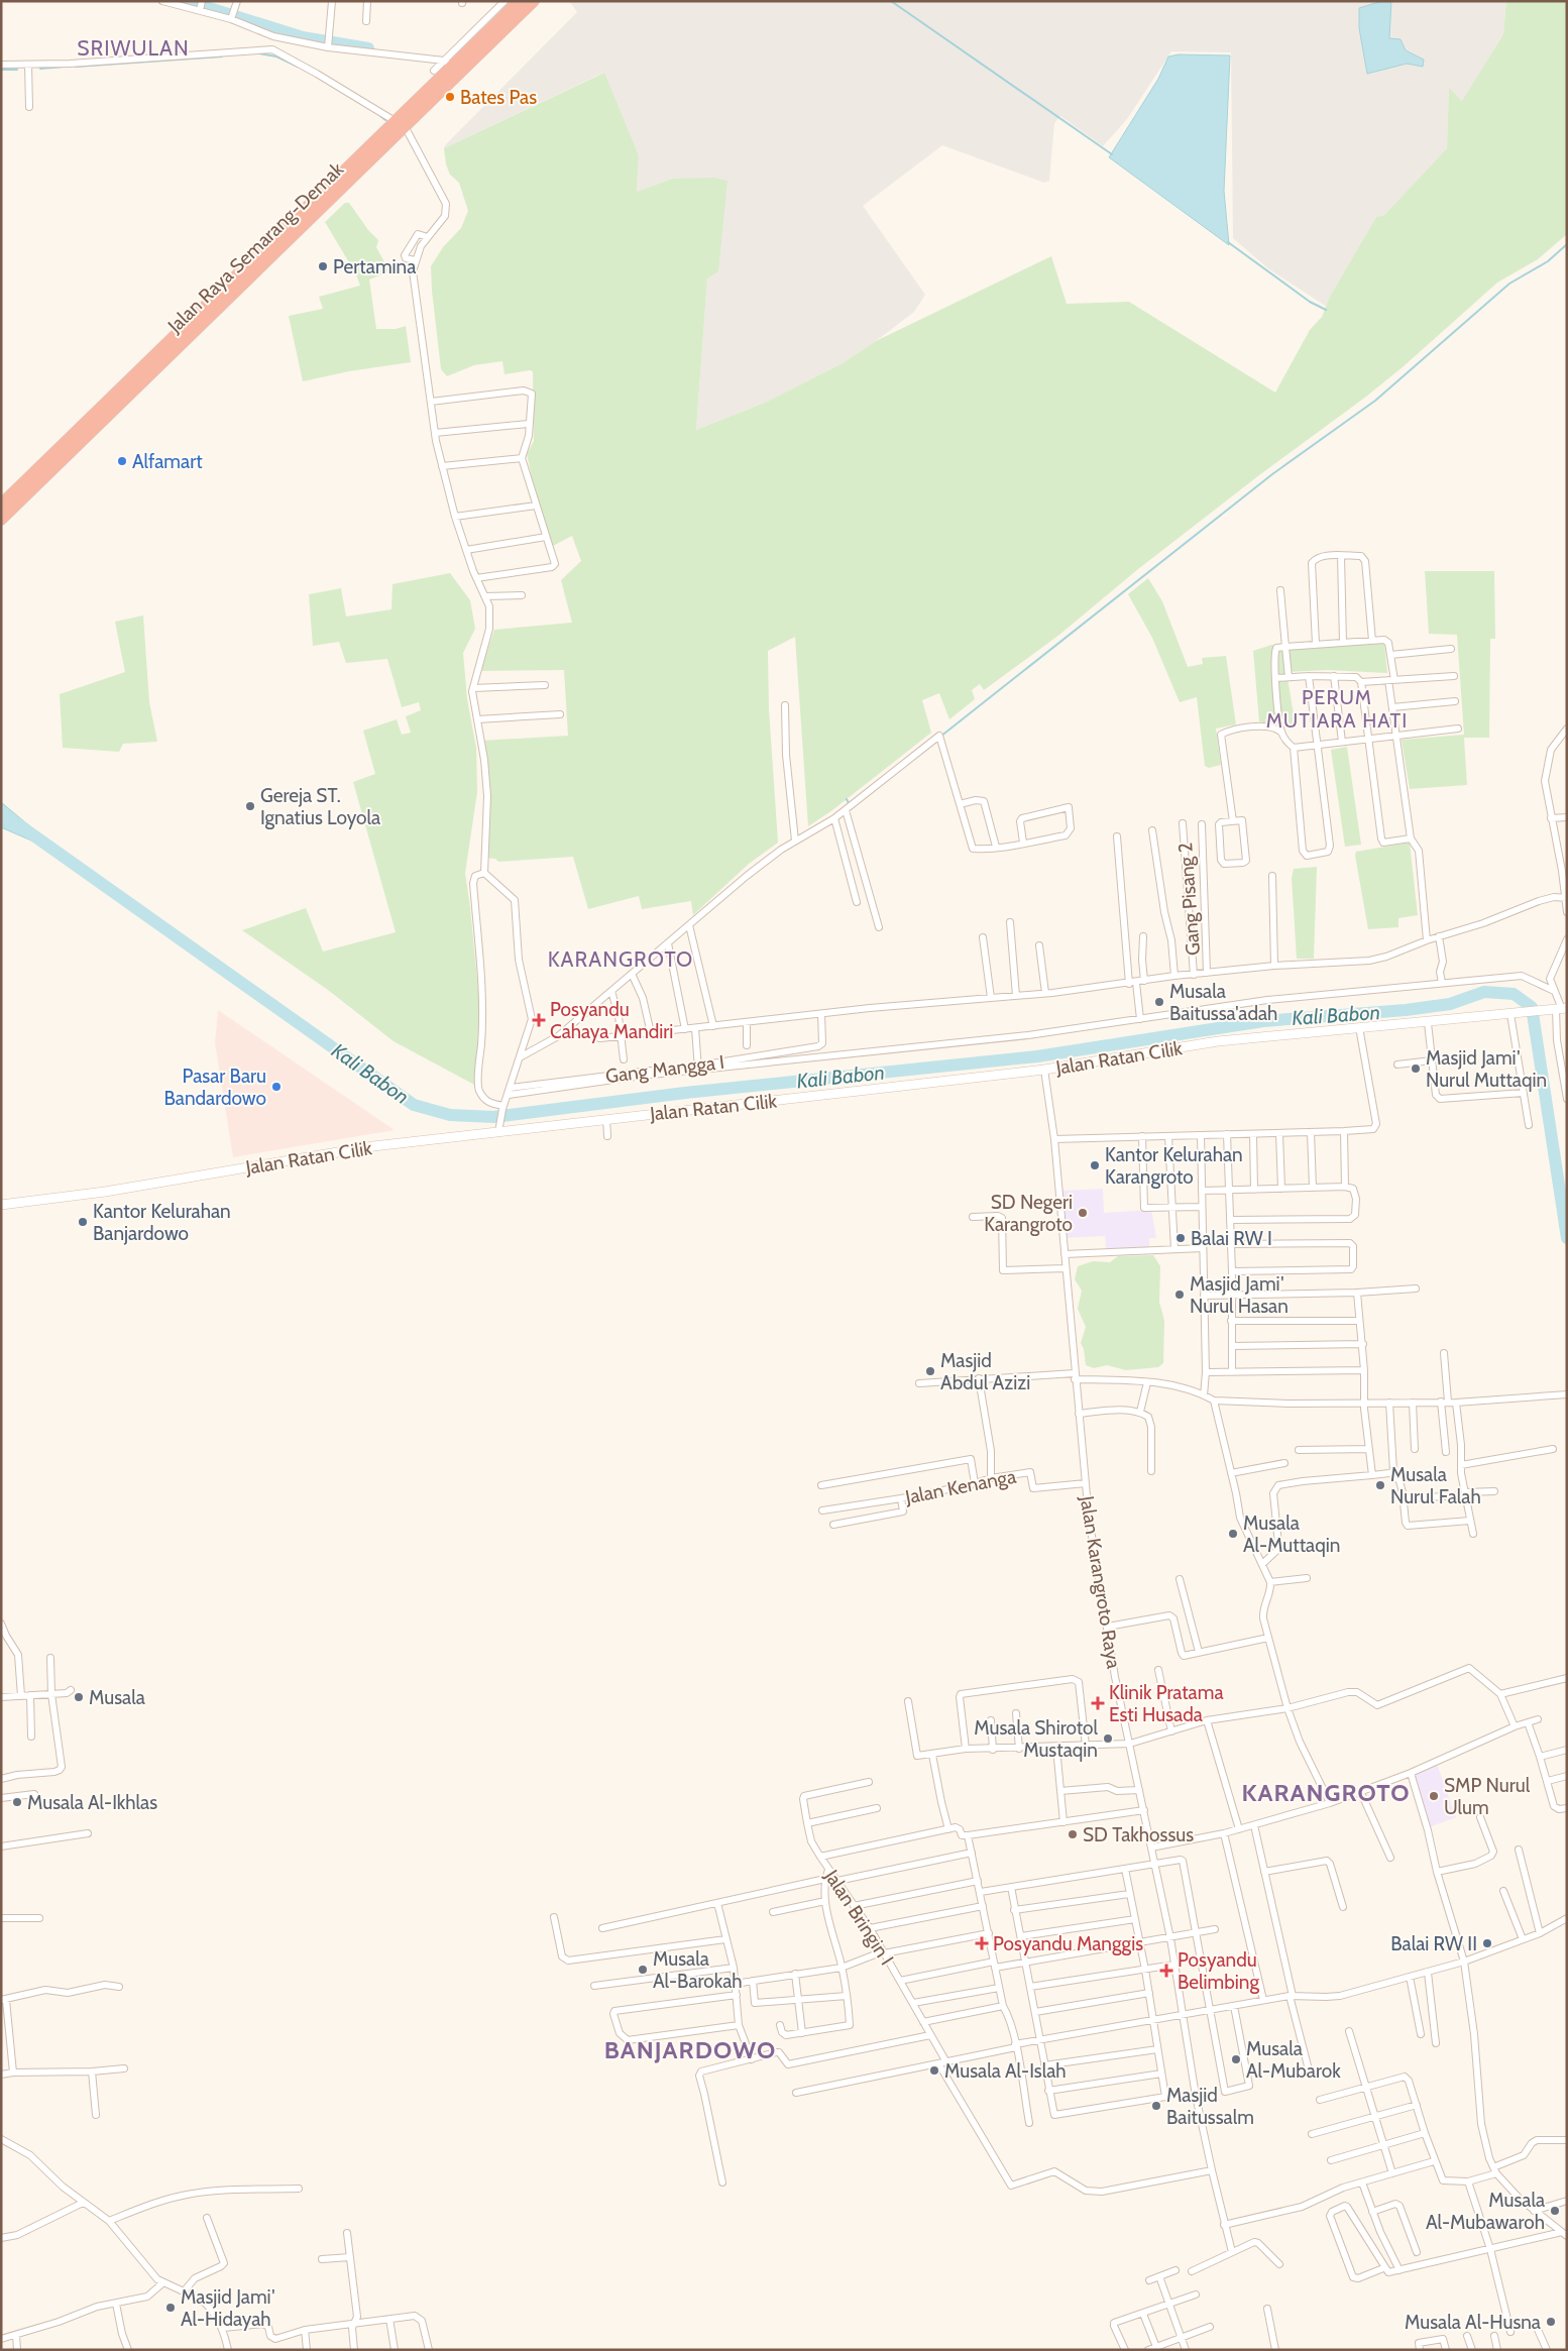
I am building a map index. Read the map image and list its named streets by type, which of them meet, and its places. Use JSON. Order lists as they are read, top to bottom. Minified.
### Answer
{"streets":{"highway":["Jalan Raya Semarang-Demak"],"street":["Gang Pisang 2","Jalan Ratan Cilik","Gang Mangga I","Jalan Kenanga","Jalan Karangroto Raya","Jalan Bringin I"]},"crossings":[["Jalan Ratan Cilik","Jalan Karangroto Raya"],["Jalan Kenanga","Jalan Karangroto Raya"],["Jalan Karangroto Raya","Jalan Bringin I"]],"districts":["SRIWULAN","PERUM MUTIARA HATI","KARANGROTO","KARANGROTO","BANJARDOWO"],"water":["Kali Babon"],"places":{"other":["Bates Pas","Pertamina","Alfamart","Gereja ST. Ignatius Loyola","Musala Baitussa'adah","Masjid Jami' Nurul Muttaqin","Pasar Baru Bandardowo","Kantor Kelurahan Karangroto","SD Negeri Karangroto","Kantor Kelurahan Banjardowo","Balai RW I","Masjid Jami' Nurul Hasan","Masjid Abdul Azizi","Musala Nurul Falah","Musala Al-Muttaqin","Musala","Musala Shirotol Mustaqin","SMP Nurul Ulum","Musala Al-Ikhlas","SD Takhossus","Balai RW II","Musala Al-Barokah","Musala Al-Mubarok","Musala Al-Islah","Masjid Baitussalm","Musala Al-Mubawaroh","Masjid Jami' Al-Hidayah","Musala Al-Husna"],"health":["Posyandu Cahaya Mandiri","Klinik Pratama Esti Husada","Posyandu Manggis","Posyandu Belimbing"]}}
